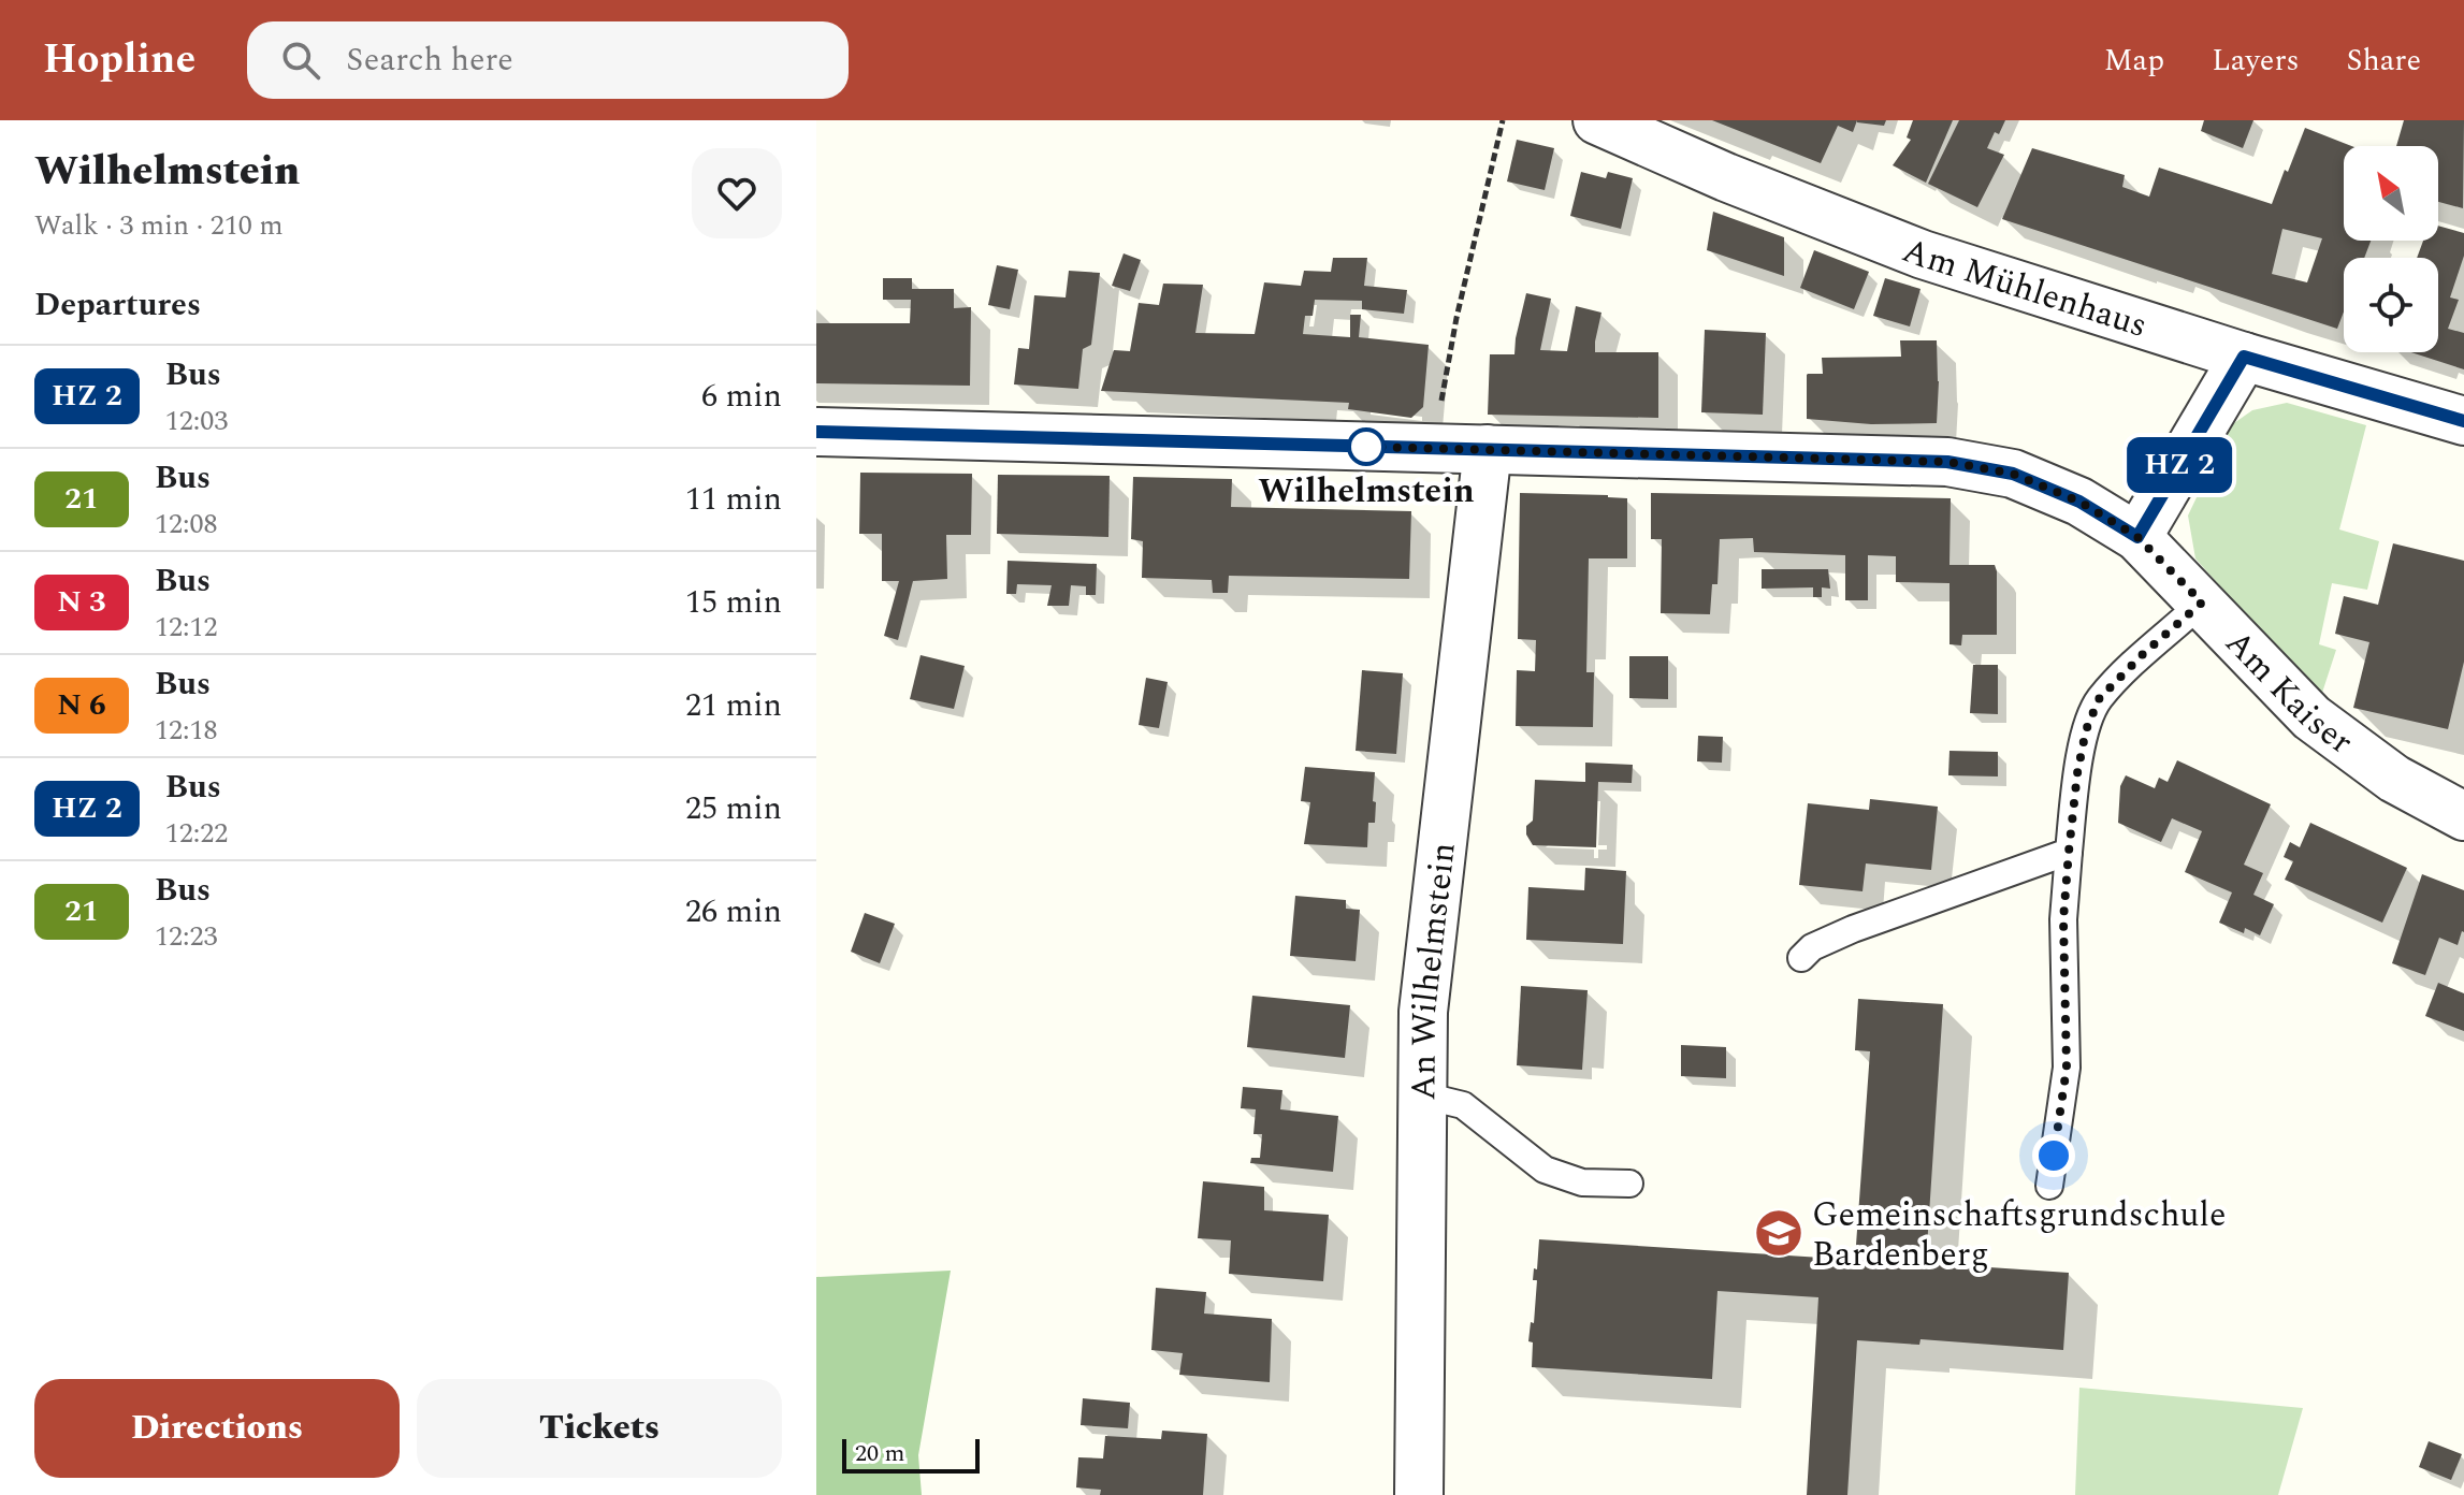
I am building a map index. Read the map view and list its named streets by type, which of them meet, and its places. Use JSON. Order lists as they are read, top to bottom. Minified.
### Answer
{"streets":{"street":["Am Mühlenhaus","Am Kaiser","An Wilhelmstein"]},"crossings":[["Am Kaiser","An Wilhelmstein"]],"places":{"other":["Wilhelmstein"],"school or university":["Gemeinschaftsgrundschule Bardenberg"]},"scale_bar":"20 m","north":"top left","page":{"header":"Hopline","search":"Search here","nav":["Map","Layers","Share"],"heading":[["Wilhelmstein","Walk · 3 min · 210 m"],"Departures"],"on_map":"HZ 2","list":[{"mark":"HZ 2","name":"Bus","note":"12:03","value":"6 min"},{"mark":"21","name":"Bus","note":"12:08","value":"11 min"},{"mark":"N 3","name":"Bus","note":"12:12","value":"15 min"},{"mark":"N 6","name":"Bus","note":"12:18","value":"21 min"},{"mark":"HZ 2","name":"Bus","note":"12:22","value":"25 min"},{"mark":"21","name":"Bus","note":"12:23","value":"26 min"}],"buttons":["Directions","Tickets"],"scale":"20 m"}}
